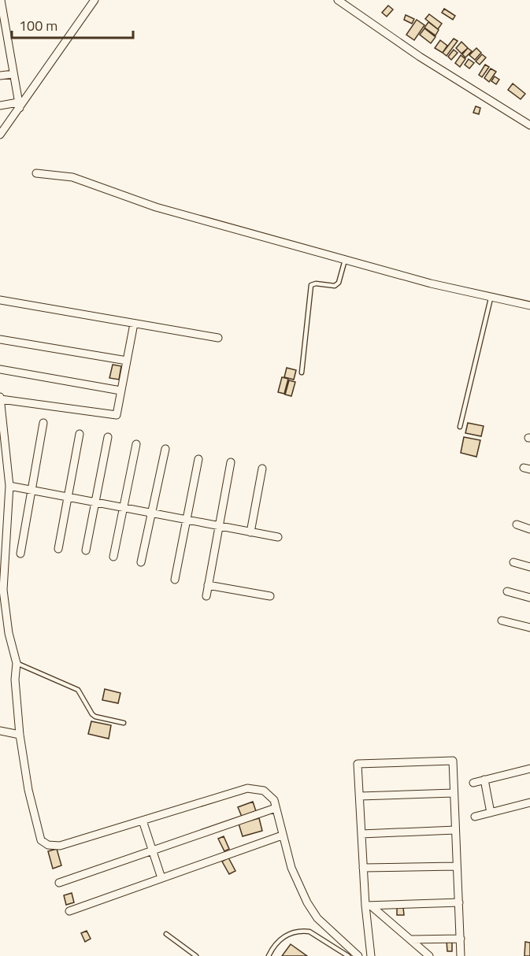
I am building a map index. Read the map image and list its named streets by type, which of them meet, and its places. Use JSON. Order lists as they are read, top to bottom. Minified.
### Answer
{"scale_bar":"100 m"}
